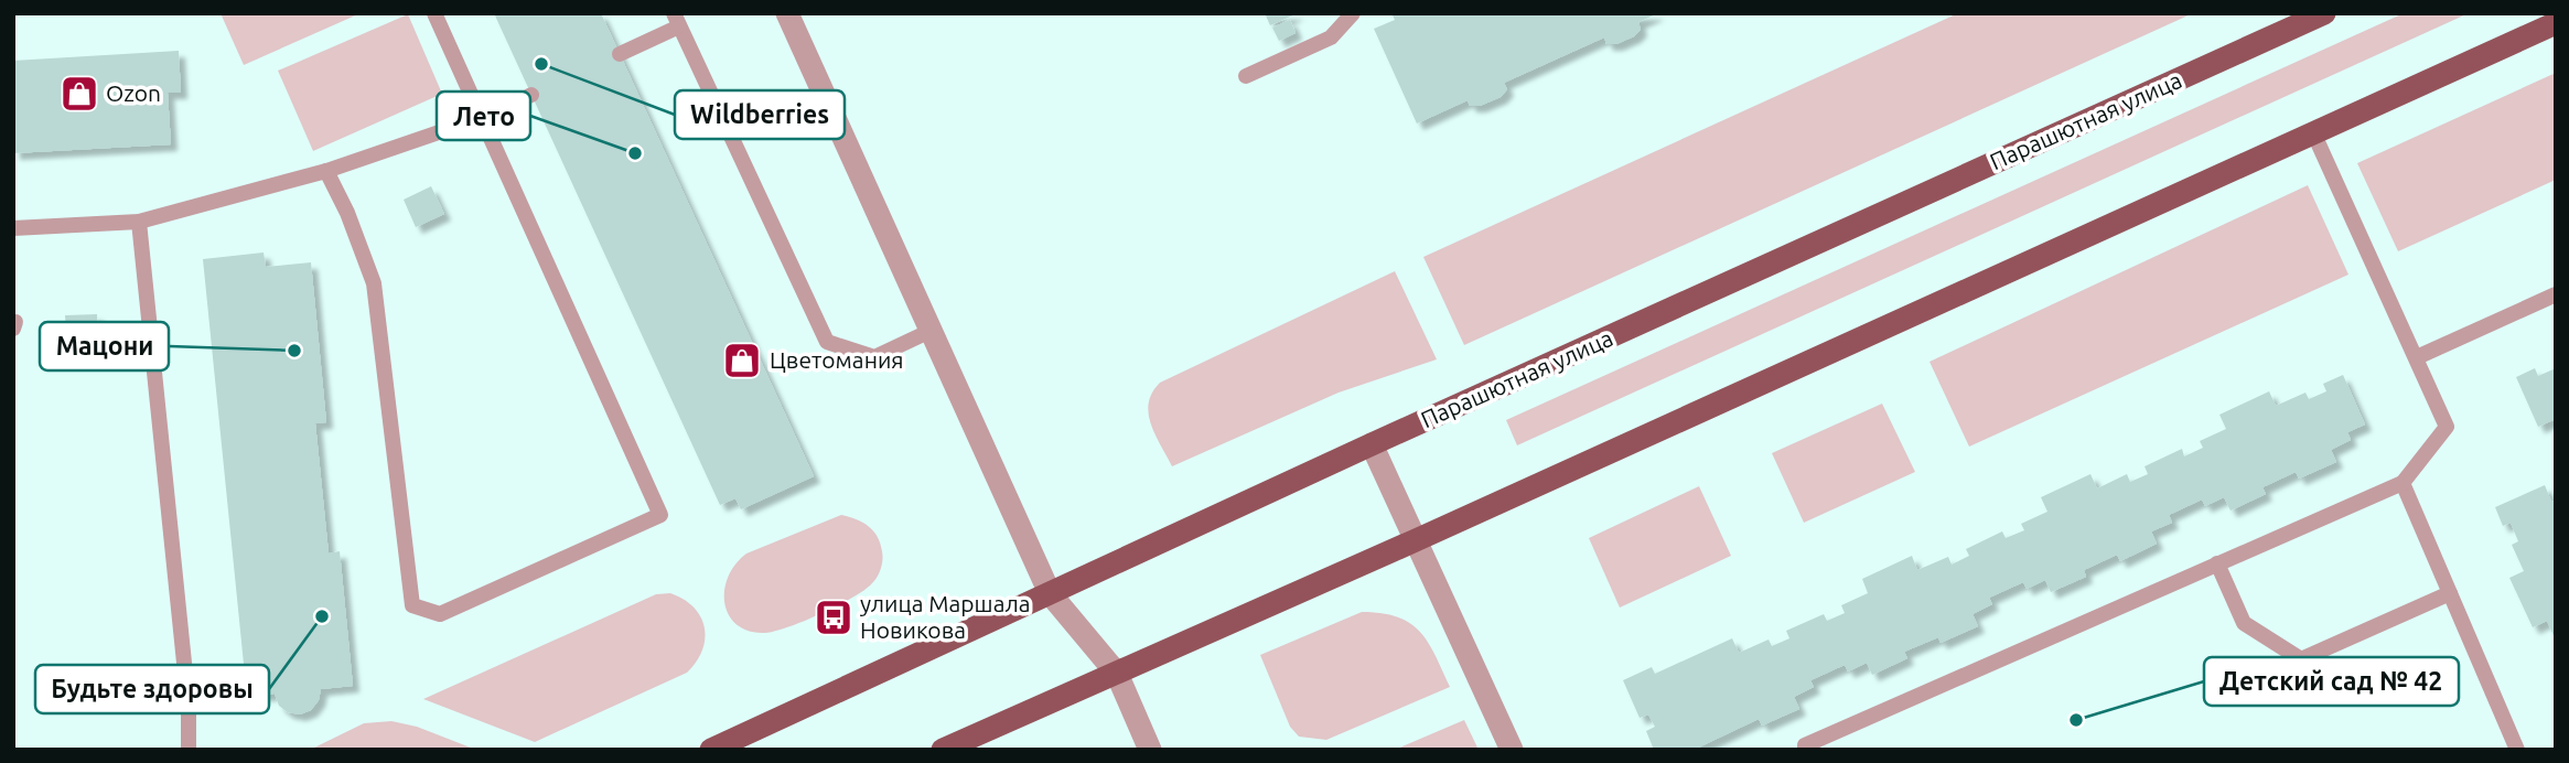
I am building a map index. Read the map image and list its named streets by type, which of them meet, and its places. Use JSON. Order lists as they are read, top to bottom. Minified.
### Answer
{"streets":{"main road":["Парашютная улица"]},"places":{"other":["Wildberries","Лето","Мацони","Будьте здоровы","Детский сад № 42"],"shop":["Ozon","Цветомания"],"bus stop":["улица Маршала Новикова"]}}
